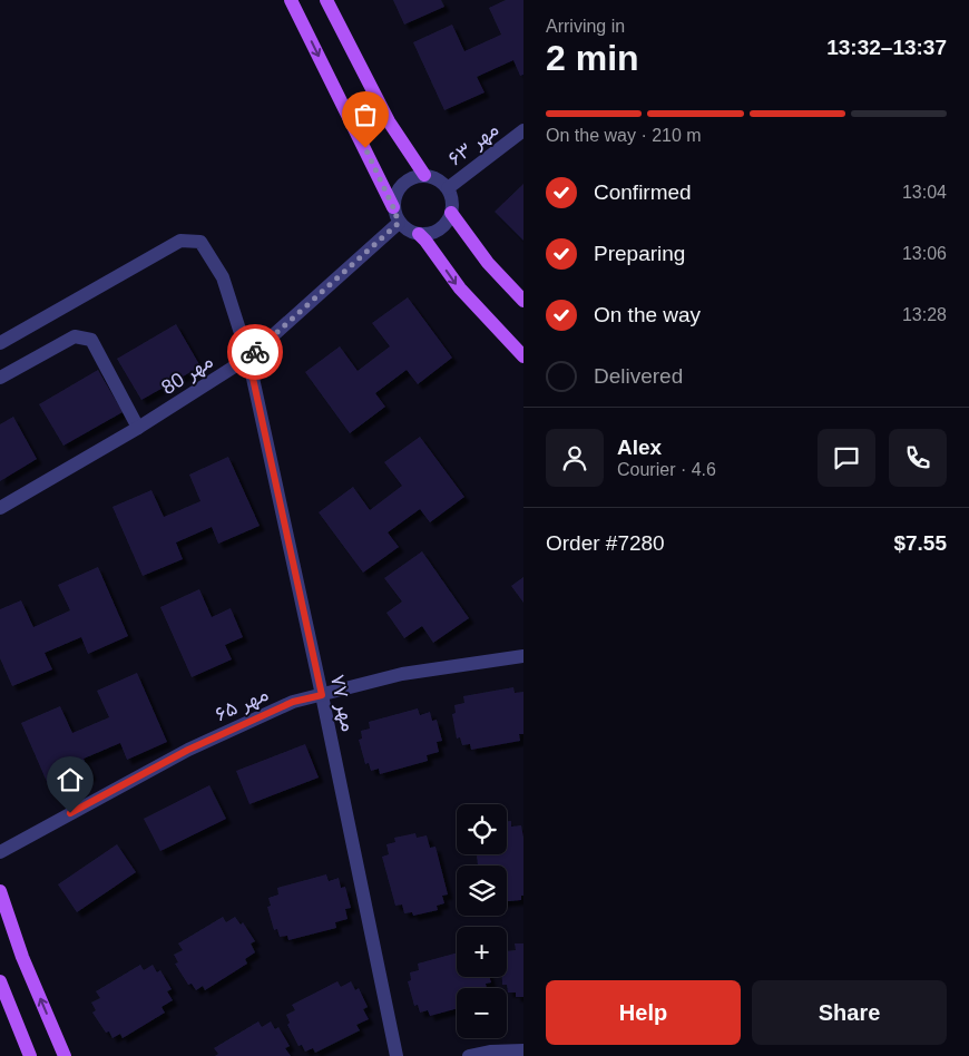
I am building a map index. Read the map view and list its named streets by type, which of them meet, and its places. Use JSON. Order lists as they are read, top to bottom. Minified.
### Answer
{"streets":{"street":["مهر ۶۳","مهر 80","مهر ۷۷","مهر ۶۵"]},"crossings":[["مهر ۶۳","مهر 80"],["مهر 80","مهر ۷۷"],["مهر ۷۷","مهر ۶۵"]],"page":{"heading":["2 min","Arriving in","13:32–13:37"],"panel":["Alex","Courier · 4.6","Order #7280","$7.55"],"bar":"On the way · 210 m","list":[["Confirmed","13:04"],["Preparing","13:06"],["On the way","13:28"],"Delivered"],"map_buttons":["+","−"],"buttons":["Help","Share"]}}
